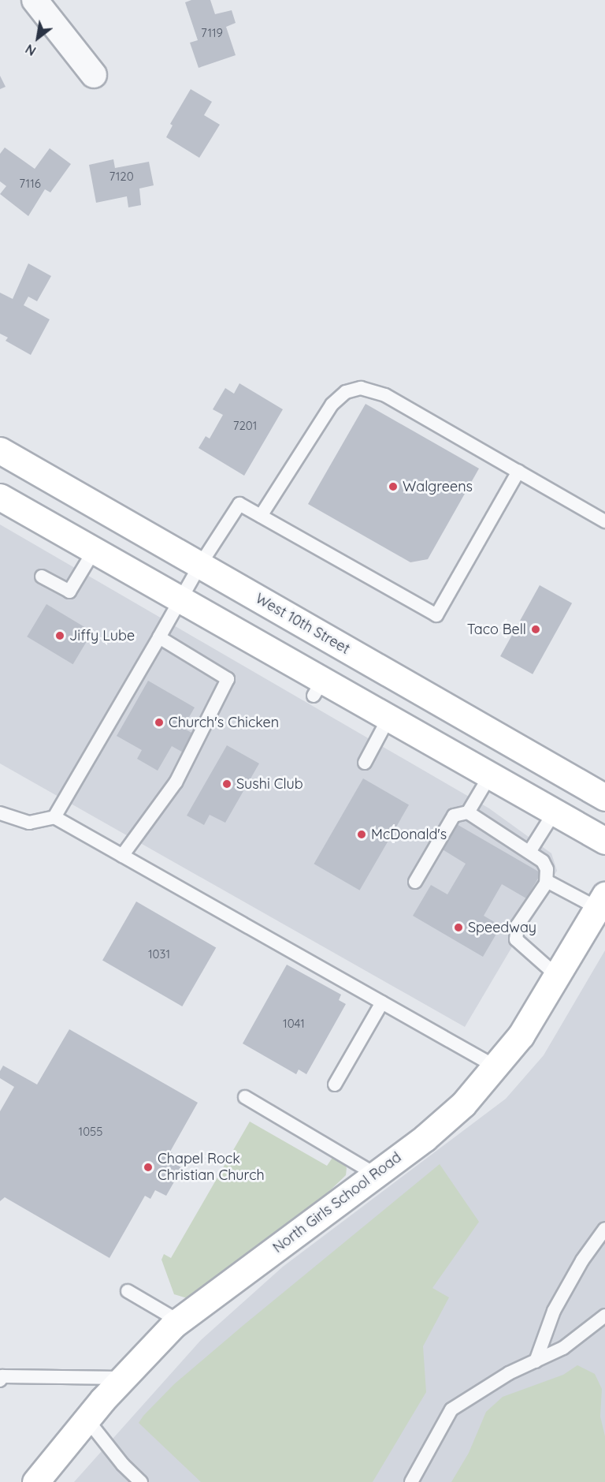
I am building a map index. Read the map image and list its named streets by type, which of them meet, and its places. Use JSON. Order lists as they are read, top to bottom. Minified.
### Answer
{"streets":{"main road":["West 10th Street","North Girls School Road"]},"places":["Walgreens","Taco Bell","Jiffy Lube","Church's Chicken","Sushi Club","McDonald's","Speedway","Chapel Rock Christian Church"],"house_numbers":["7119","7120","7116","7201","1031","1041","1055"],"north":"bottom left"}
